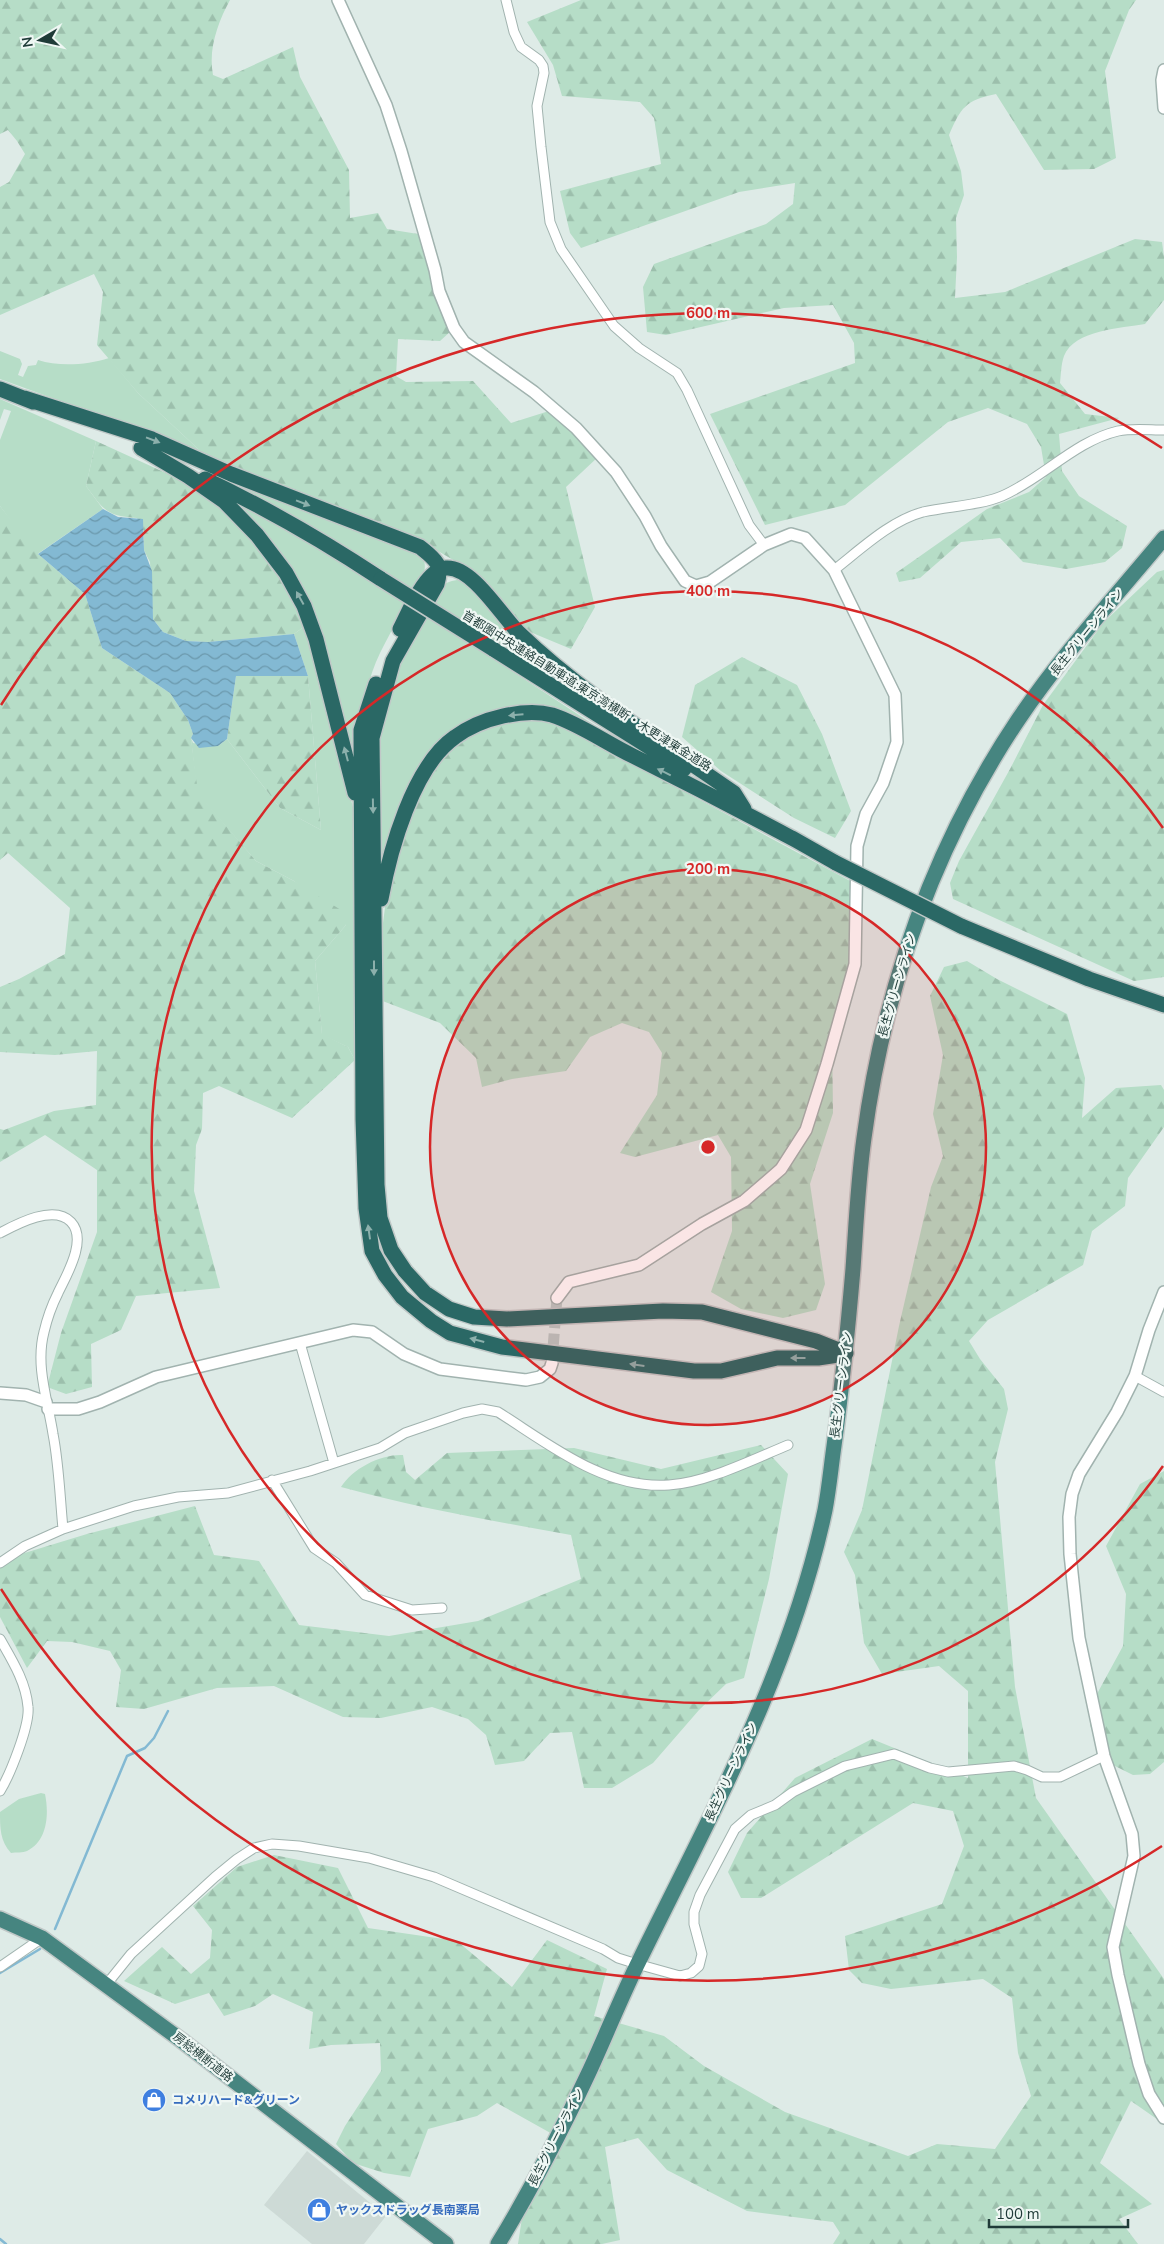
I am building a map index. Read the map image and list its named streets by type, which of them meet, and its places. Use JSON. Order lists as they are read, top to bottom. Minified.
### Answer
{"streets":{"highway":["長生グリーンライン","首都圏中央連絡自動車道;東京湾横断・木更津東金道路","房総横断道路"]},"places":{"shop":["コメリハード&グリーン","ヤックスドラッグ長南薬局"]},"scale_bar":"100 m","north":"left","rings":["600 m","400 m","200 m"]}
